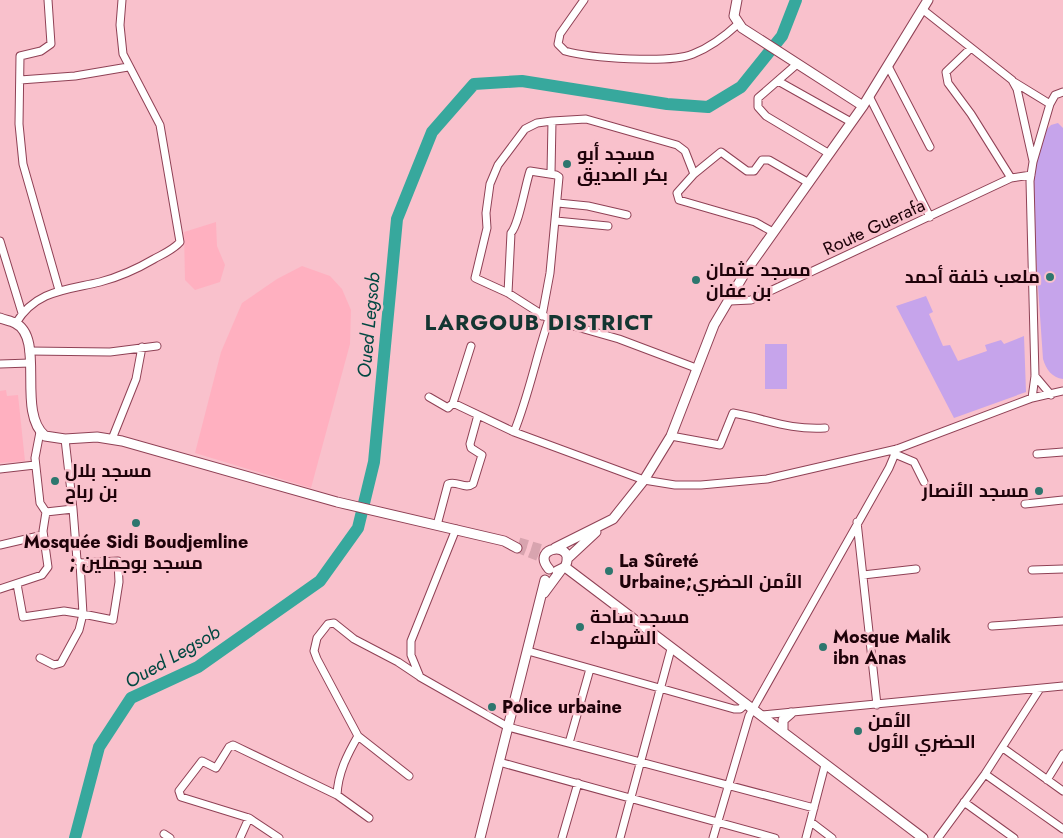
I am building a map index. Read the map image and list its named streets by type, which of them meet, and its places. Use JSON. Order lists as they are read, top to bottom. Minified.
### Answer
{"streets":{"street":["Route Guerafa"]},"districts":["LARGOUB DISTRICT"],"water":["Oued Legsob"],"places":["مسجد أبو بكر الصديق","ملعب خلفة أحمد","مسجد عثمان بن عفان","مسجد بلال بن رباح","مسجد الأنصار","Mosquée Sidi Boudjemline ; مسجد بوجملين","La Sûreté Urbaine;الأمن الحضري","مسجد ساحة الشهداء","Mosque Malik ibn Anas","Police urbaine","الأمن الحضري الأول"]}
